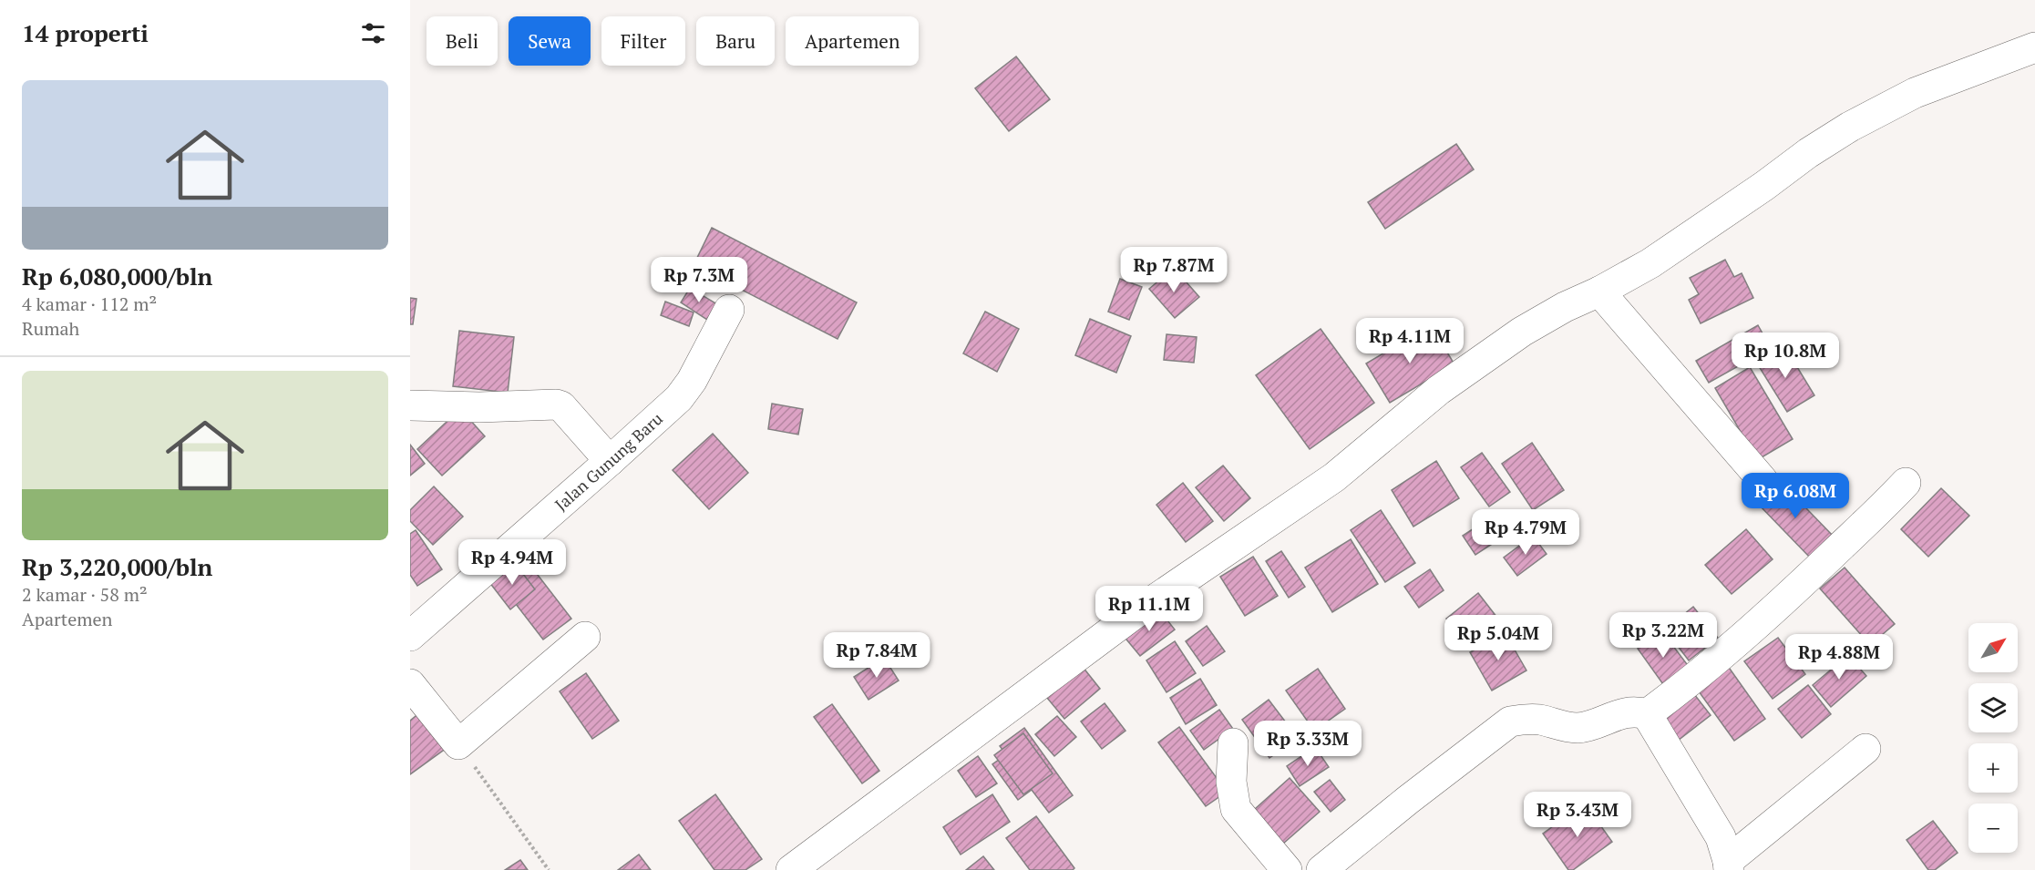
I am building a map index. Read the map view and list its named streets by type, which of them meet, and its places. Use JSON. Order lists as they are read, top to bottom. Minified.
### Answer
{"streets":{"street":["Jalan Gunung Baru"]},"north":"top right","page":{"heading":"14 properti","chip":["Beli","Sewa","Filter","Baru","Apartemen"],"list":[{"name":"Rp 6,080,000/bln","note":"4 kamar · 112 m² · Rumah"},{"name":"Rp 3,220,000/bln","note":"2 kamar · 58 m² · Apartemen"}],"price":["Rp 7.87M","Rp 7.3M","Rp 4.11M","Rp 10.8M","Rp 6.08M","Rp 4.79M","Rp 4.94M","Rp 11.1M","Rp 3.22M","Rp 5.04M","Rp 7.84M","Rp 4.88M","Rp 3.33M","Rp 3.43M"],"map_buttons":["+","−"]}}
